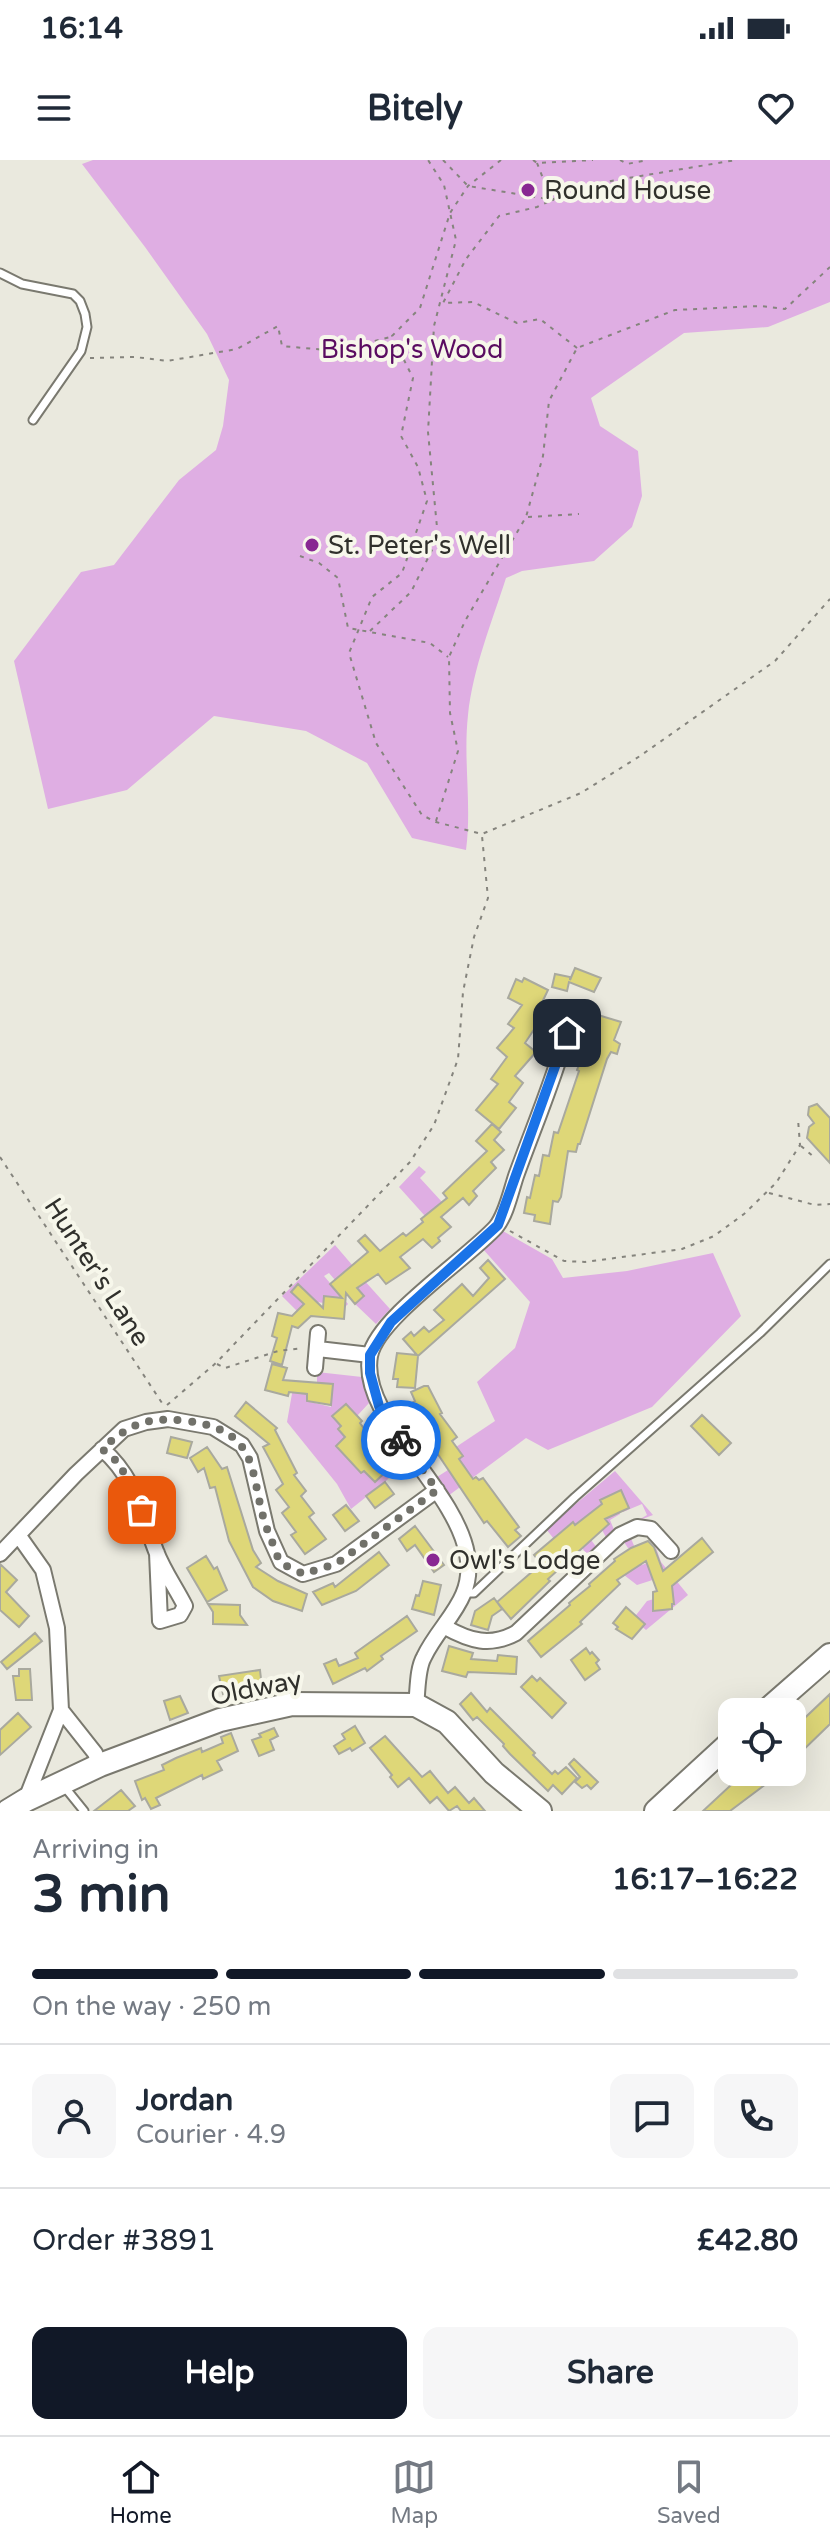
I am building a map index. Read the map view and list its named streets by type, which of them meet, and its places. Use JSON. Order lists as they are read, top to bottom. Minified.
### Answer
{"streets":{"street":["Oldway"],"path":["Hunter's Lane"]},"parks":["Bishop's Wood"],"places":["Round House","St. Peter's Well","Owl's Lodge"],"page":{"status":"16:14","header":"Bitely","heading":["3 min","Arriving in","16:17–16:22"],"panel":["Jordan","Courier · 4.9","Order #3891","£42.80"],"bar":"On the way · 250 m","buttons":["Help","Share"],"tabs":["Home","Map","Saved"]}}
